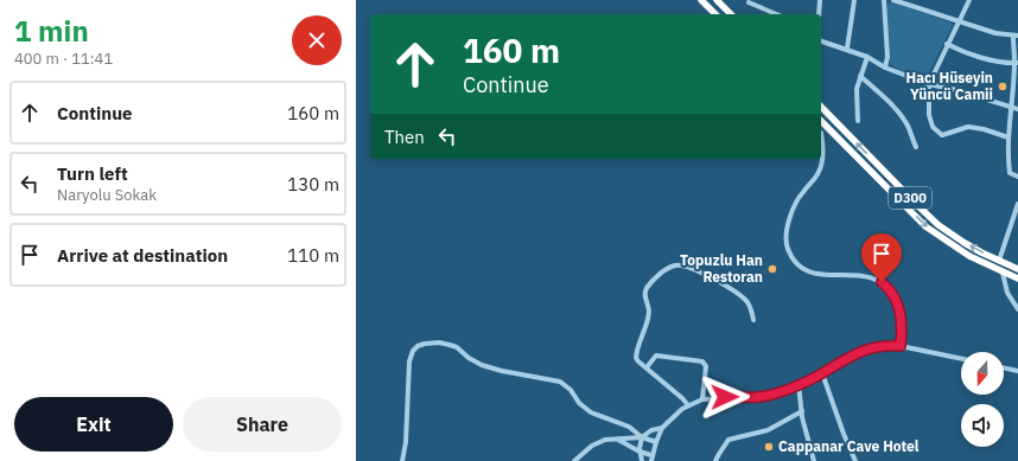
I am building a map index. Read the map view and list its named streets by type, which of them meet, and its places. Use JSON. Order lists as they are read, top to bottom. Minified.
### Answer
{"streets":{"highway":["D300"]},"places":["Hacı Hüseyin Yüncü Camii","Topuzlu Han Restoran","Cappanar Cave Hotel"],"north":"bottom","page":{"heading":["1 min","400 m · 11:41"],"turn":["160 m","Continue"],"list":[{"name":"Continue","value":"160 m"},{"name":"Turn left","note":"Naryolu Sokak","value":"130 m"},{"name":"Arrive at destination","value":"110 m"}],"then":"Then","buttons":["Exit","Share"]}}
